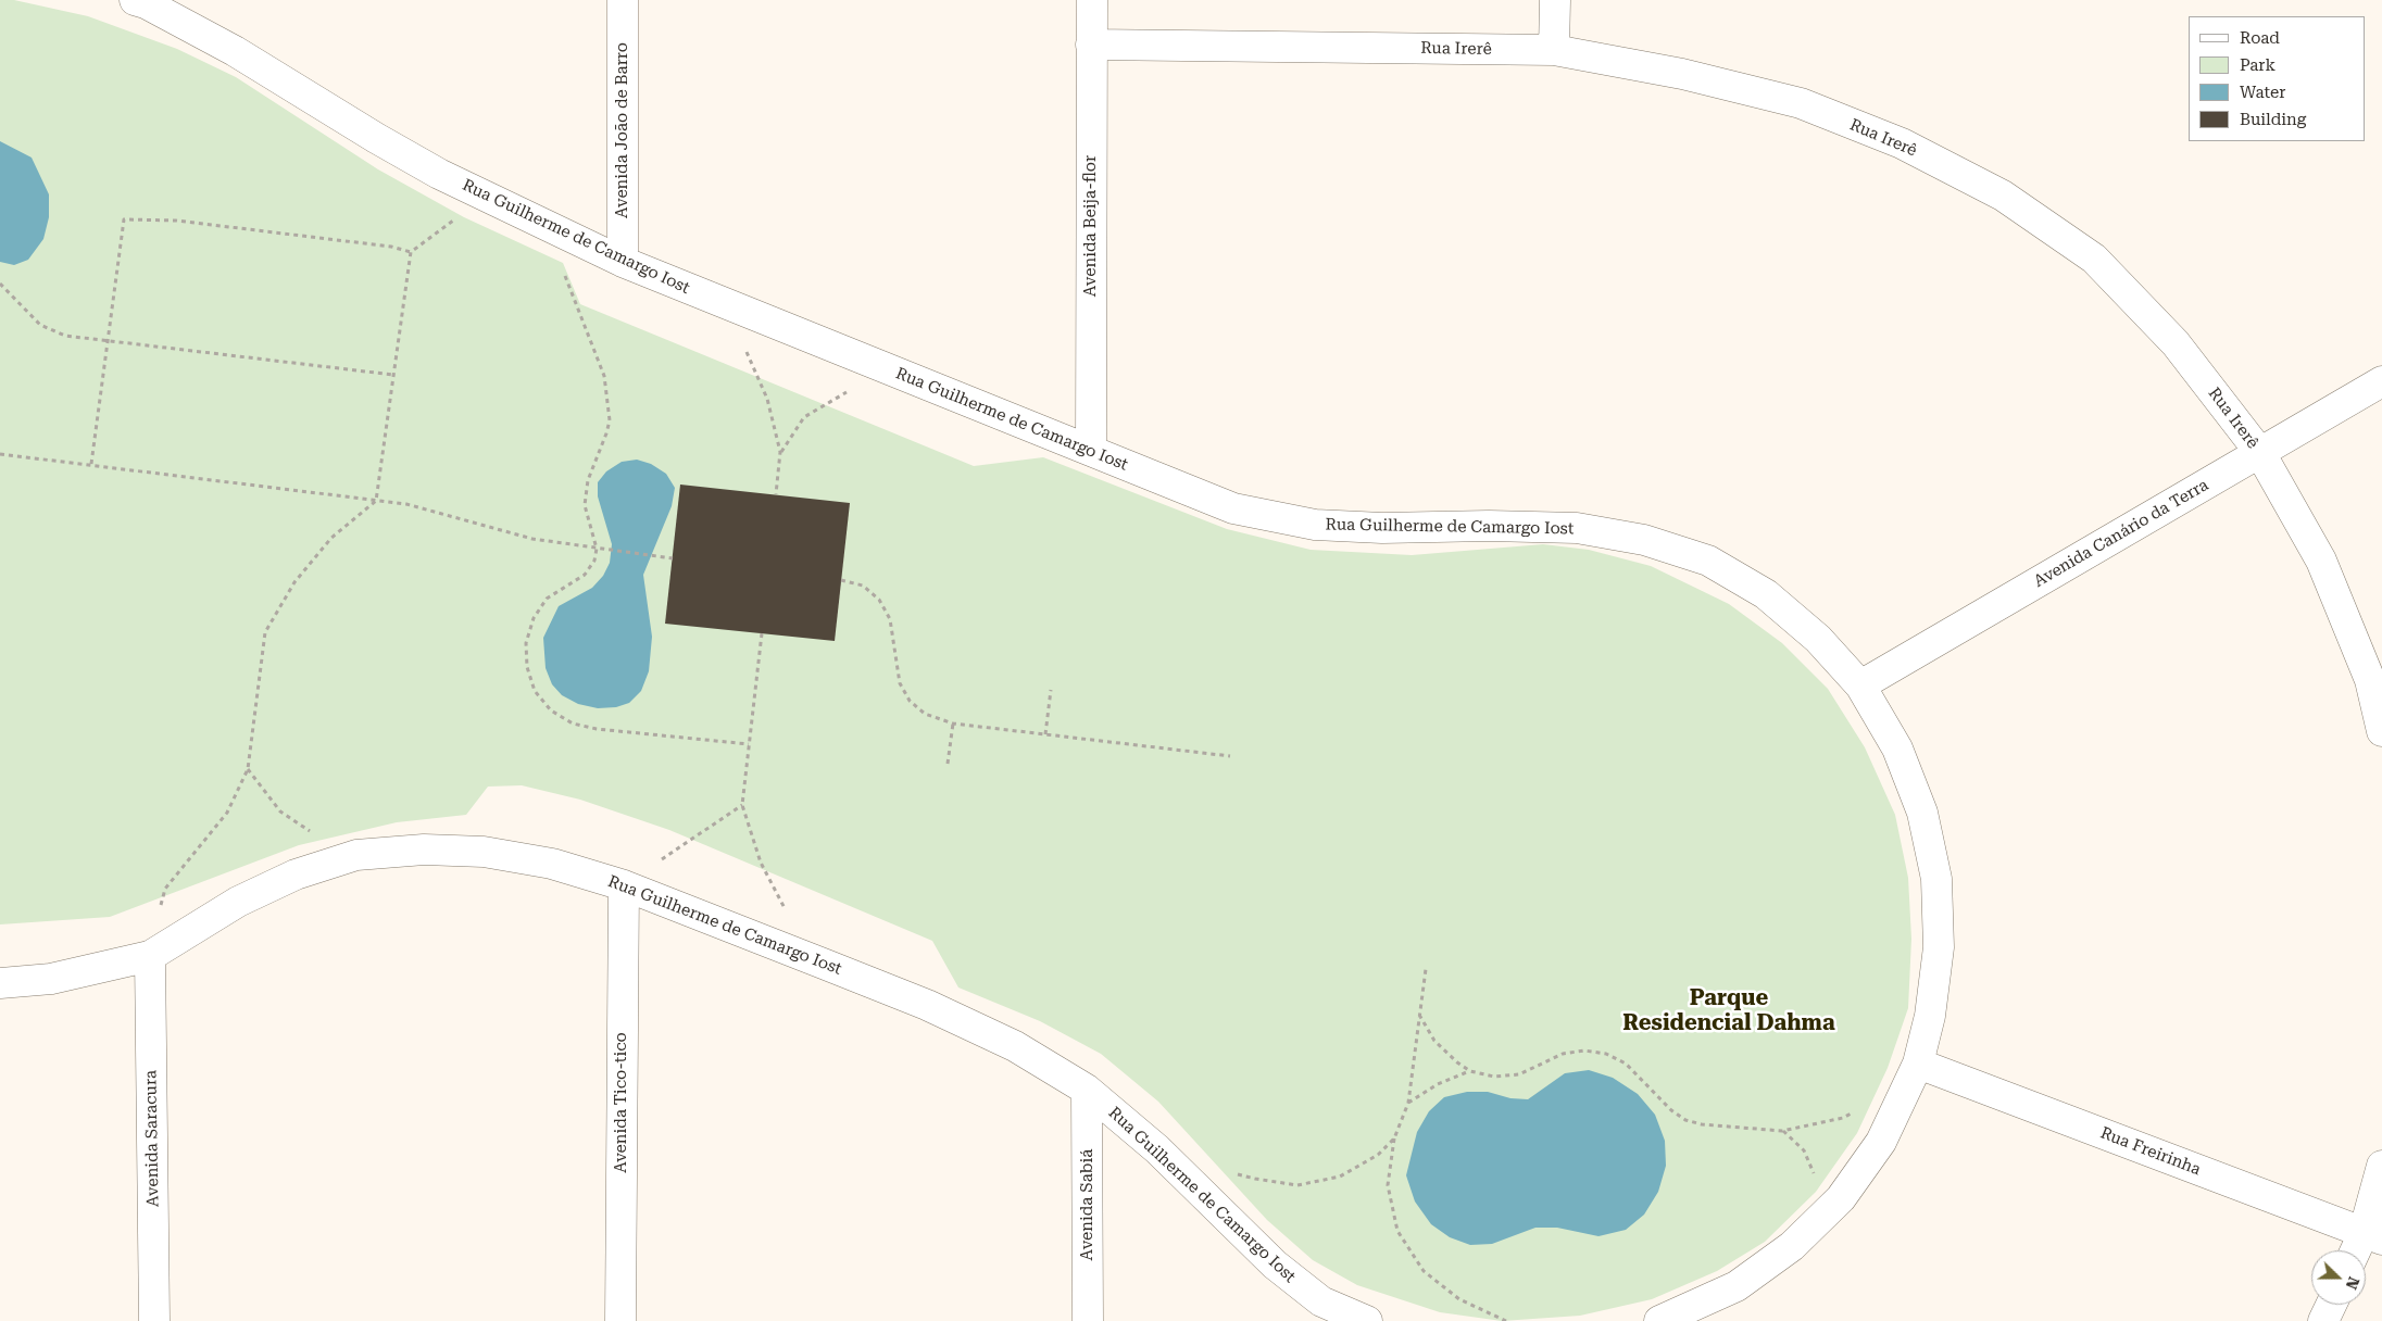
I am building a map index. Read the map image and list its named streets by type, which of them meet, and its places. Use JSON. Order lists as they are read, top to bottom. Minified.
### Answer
{"streets":{"street":["Rua Irerê","Avenida João de Barro","Avenida Beija-flor","Rua Guilherme de Camargo Iost","Avenida Canário da Terra","Avenida Tico-tico","Avenida Saracura","Rua Freirinha","Avenida Sabiá"]},"crossings":[["Rua Irerê","Avenida Beija-flor"],["Rua Irerê","Avenida Canário da Terra"],["Avenida João de Barro","Rua Guilherme de Camargo Iost"],["Avenida Beija-flor","Rua Guilherme de Camargo Iost"],["Rua Guilherme de Camargo Iost","Avenida Canário da Terra"],["Rua Guilherme de Camargo Iost","Avenida Tico-tico"],["Rua Guilherme de Camargo Iost","Avenida Saracura"],["Rua Guilherme de Camargo Iost","Rua Freirinha"],["Rua Guilherme de Camargo Iost","Avenida Sabiá"]],"districts":["Parque Residencial Dahma"],"legend":["Road","Park","Water","Building"],"north":"right"}
